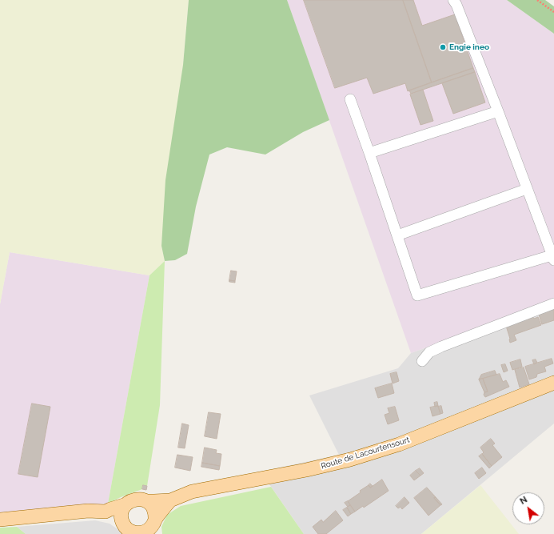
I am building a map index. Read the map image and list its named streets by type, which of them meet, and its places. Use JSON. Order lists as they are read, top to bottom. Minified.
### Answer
{"streets":{"main road":["Route de Lacourtensourt"]},"places":["Engie ineo"],"north":"top left"}
